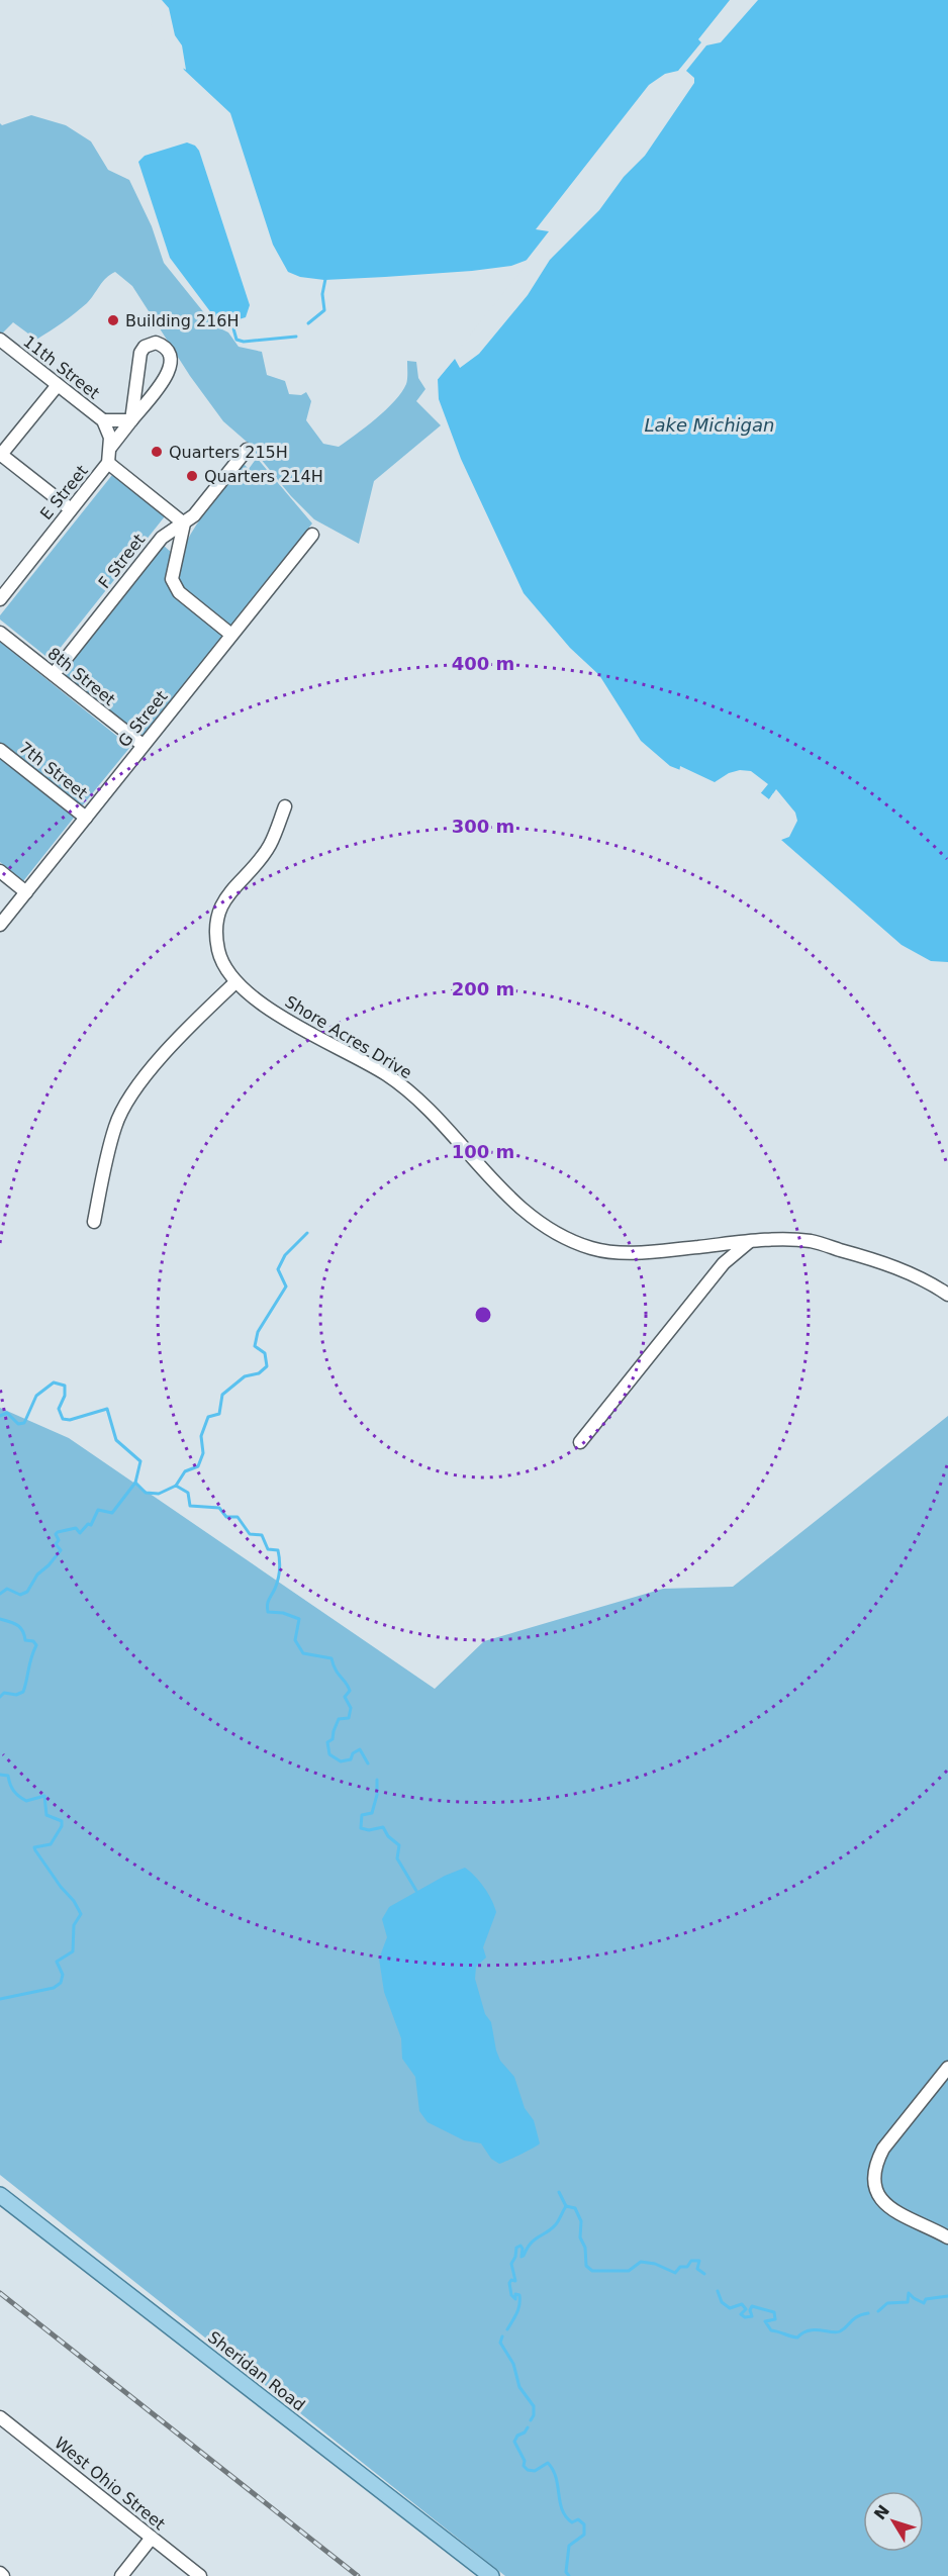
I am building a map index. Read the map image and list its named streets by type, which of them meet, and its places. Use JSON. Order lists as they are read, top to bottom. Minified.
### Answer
{"streets":{"main road":["Sheridan Road"],"street":["11th Street","E Street","F Street","8th Street","G Street","7th Street","Shore Acres Drive","West Ohio Street"]},"crossings":[["11th Street","E Street"],["F Street","8th Street"],["8th Street","G Street"],["G Street","7th Street"]],"water":["Lake Michigan"],"places":["Building 216H","Quarters 215H","Quarters 214H"],"north":"top left","rings":["400 m","300 m","200 m","100 m"]}
